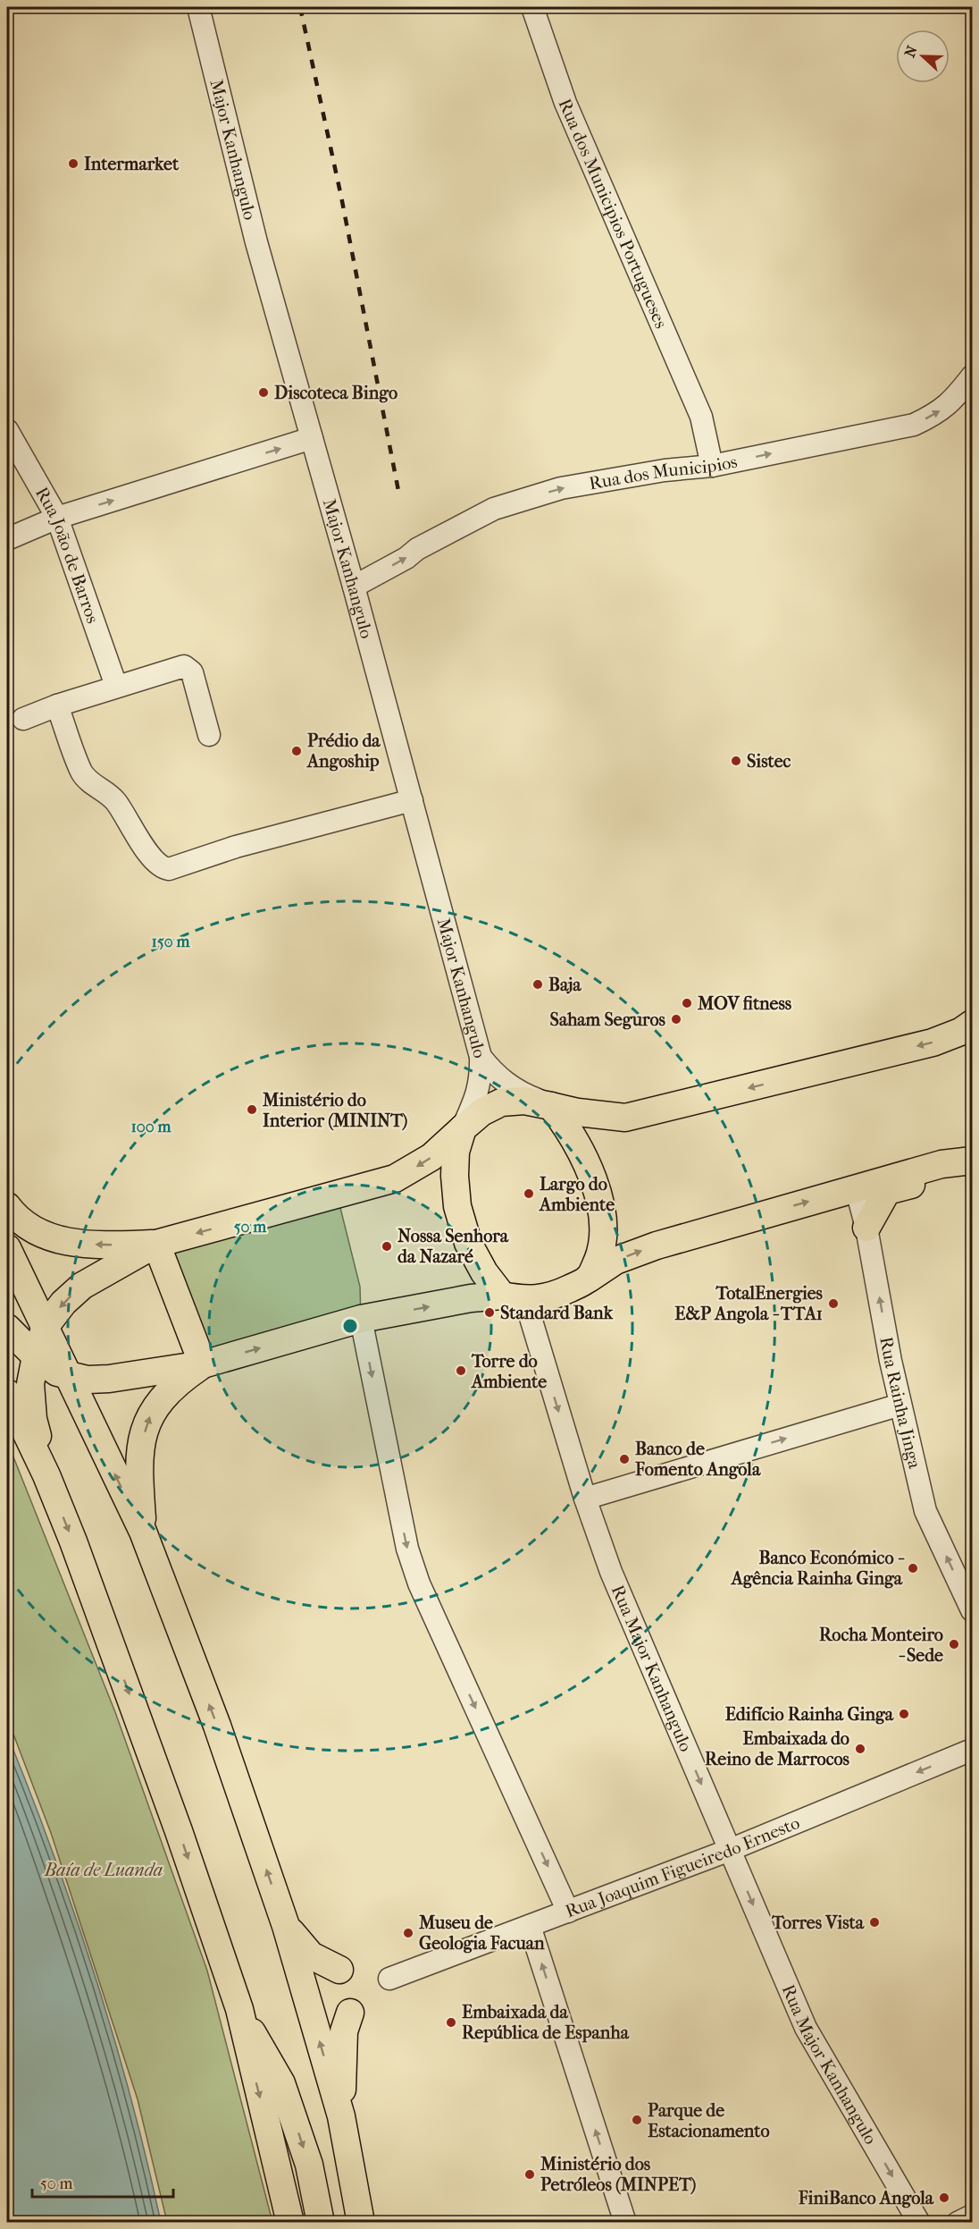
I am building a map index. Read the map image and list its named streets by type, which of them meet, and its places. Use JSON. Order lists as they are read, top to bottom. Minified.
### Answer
{"streets":{"street":["Major Kanhangulo","Rua dos Municipios Portugueses","Rua dos Municipios","Rua João de Barros","Rua Rainha Jinga","Rua Major Kanhangulo","Rua Joaquim Figueiredo Ernesto"]},"crossings":[["Major Kanhangulo","Rua dos Municipios"],["Major Kanhangulo","Rua Major Kanhangulo"],["Rua dos Municipios Portugueses","Rua dos Municipios"],["Rua Major Kanhangulo","Rua Joaquim Figueiredo Ernesto"]],"one_way":["Rua dos Municipios","Rua Rainha Jinga","Rua Joaquim Figueiredo Ernesto"],"parks":["Baía de Luanda"],"places":["Intermarket","Discoteca Bingo","Prédio da Angoship","Sistec","Baja","MOV fitness","Saham Seguros","Ministério do Interior (MININT)","Largo do Ambiente","Nossa Senhora da Nazaré","TotalEnergies E&P Angola - TTA1","Standard Bank","Torre do Ambiente","Banco de Fomento Angola","Banco Económico - Agência Rainha Ginga","Rocha Monteiro - Sede","Edifício Rainha Ginga","Embaixada do Reino de Marrocos","Torres Vista","Museu de Geologia Facuan","Embaixada da República de Espanha","Parque de Estacionamento","Ministério dos Petróleos (MINPET)","FiniBanco Angola"],"scale_bar":"50 m","north":"left","rings":["150 m","100 m","50 m"]}
